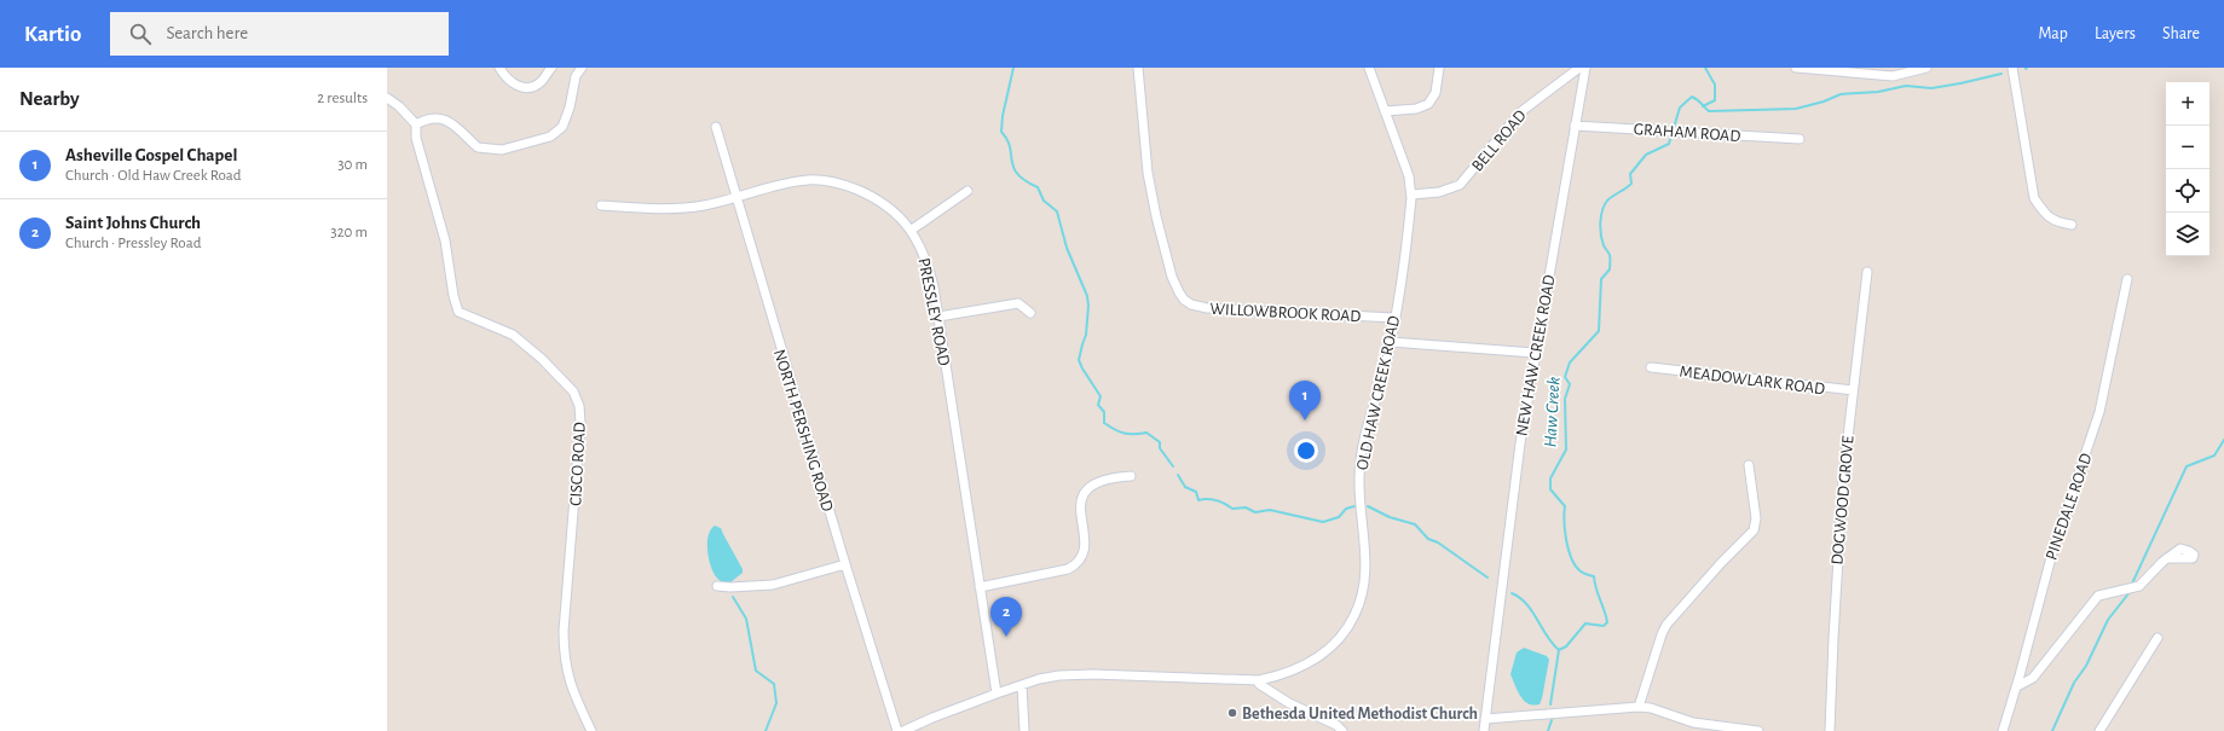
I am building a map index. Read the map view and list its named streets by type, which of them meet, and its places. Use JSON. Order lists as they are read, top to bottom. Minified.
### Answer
{"streets":{"street":["GRAHAM ROAD","BELL ROAD","PRESSLEY ROAD","WILLOWBROOK ROAD","NEW HAW CREEK ROAD","MEADOWLARK ROAD","OLD HAW CREEK ROAD","NORTH PERSHING ROAD","CISCO ROAD","DOGWOOD GROVE","PINEDALE ROAD"]},"crossings":[["GRAHAM ROAD","NEW HAW CREEK ROAD"],["BELL ROAD","OLD HAW CREEK ROAD"],["PRESSLEY ROAD","OLD HAW CREEK ROAD"],["PRESSLEY ROAD","NORTH PERSHING ROAD"],["WILLOWBROOK ROAD","OLD HAW CREEK ROAD"],["MEADOWLARK ROAD","DOGWOOD GROVE"]],"water":["Haw Creek"],"places":["Bethesda United Methodist Church"],"page":{"header":"Kartio","search":"Search here","nav":["Map","Layers","Share"],"heading":["Nearby","2 results"],"map_buttons":["+","−"],"list":[{"mark":"1","name":"Asheville Gospel Chapel","note":"Church · Old Haw Creek Road","value":"30 m"},{"mark":"2","name":"Saint Johns Church","note":"Church · Pressley Road","value":"320 m"}],"pins":["1","2"]}}
